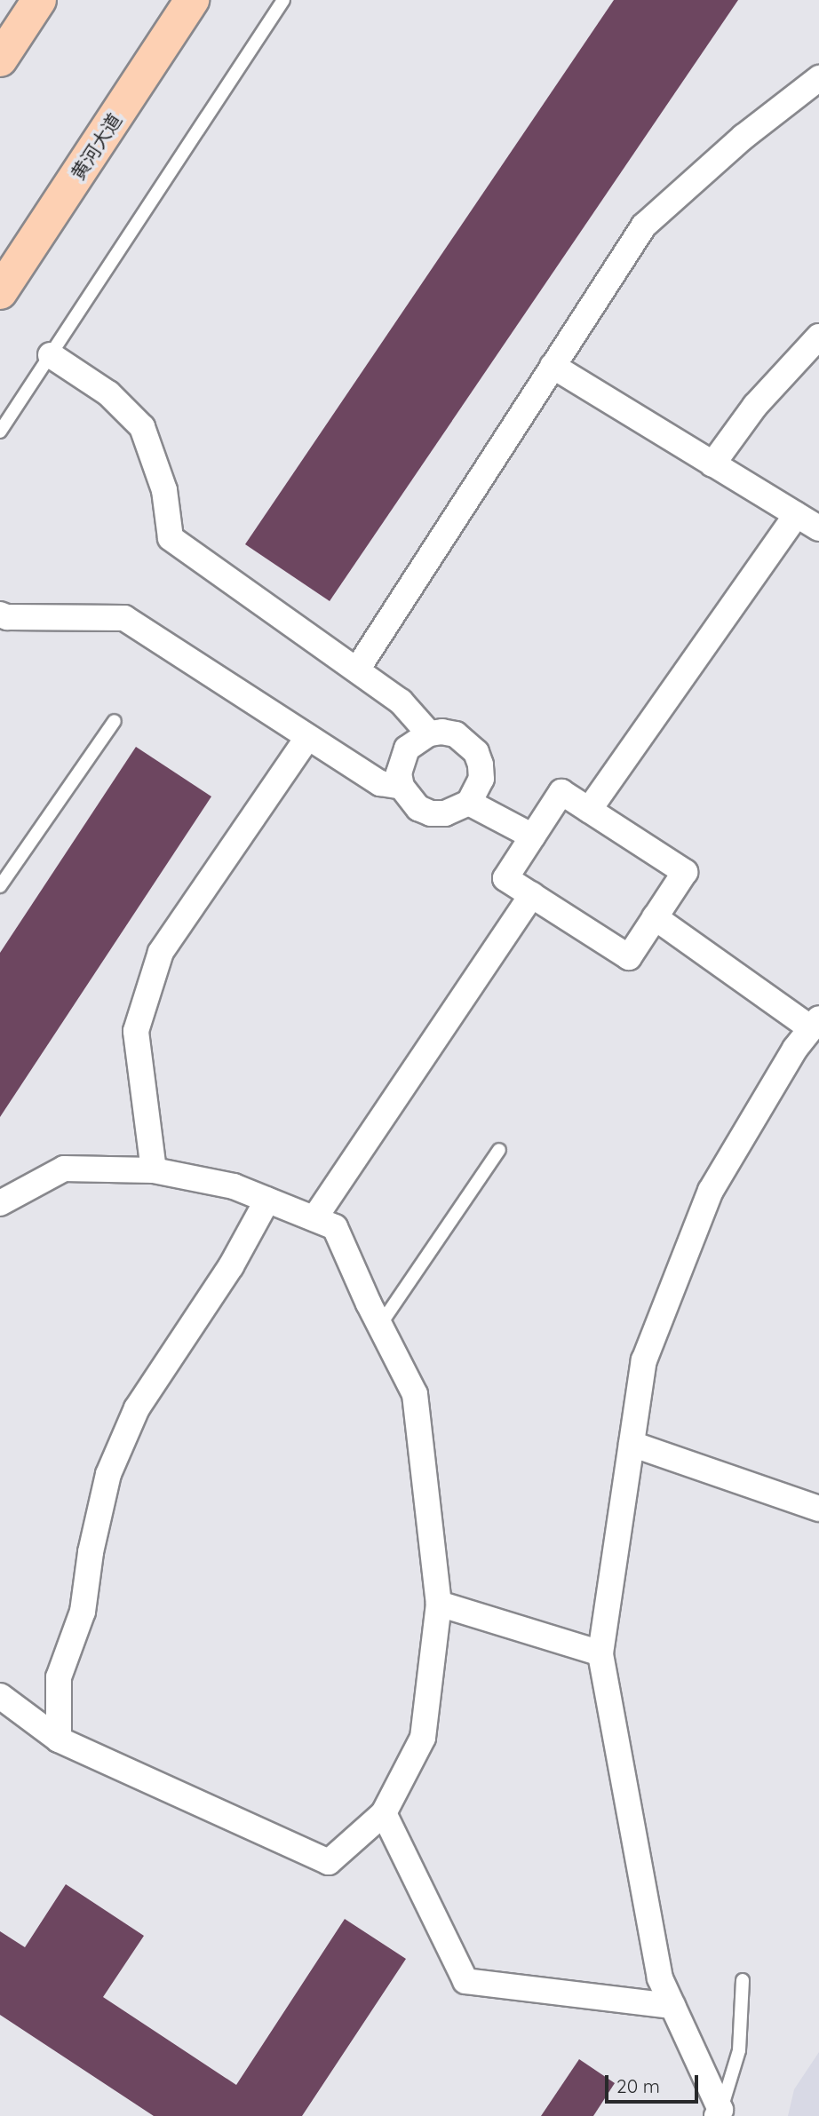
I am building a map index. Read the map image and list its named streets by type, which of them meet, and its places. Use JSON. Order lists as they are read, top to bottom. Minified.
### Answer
{"streets":{"main road":["黄河大道"]},"scale_bar":"20 m"}
